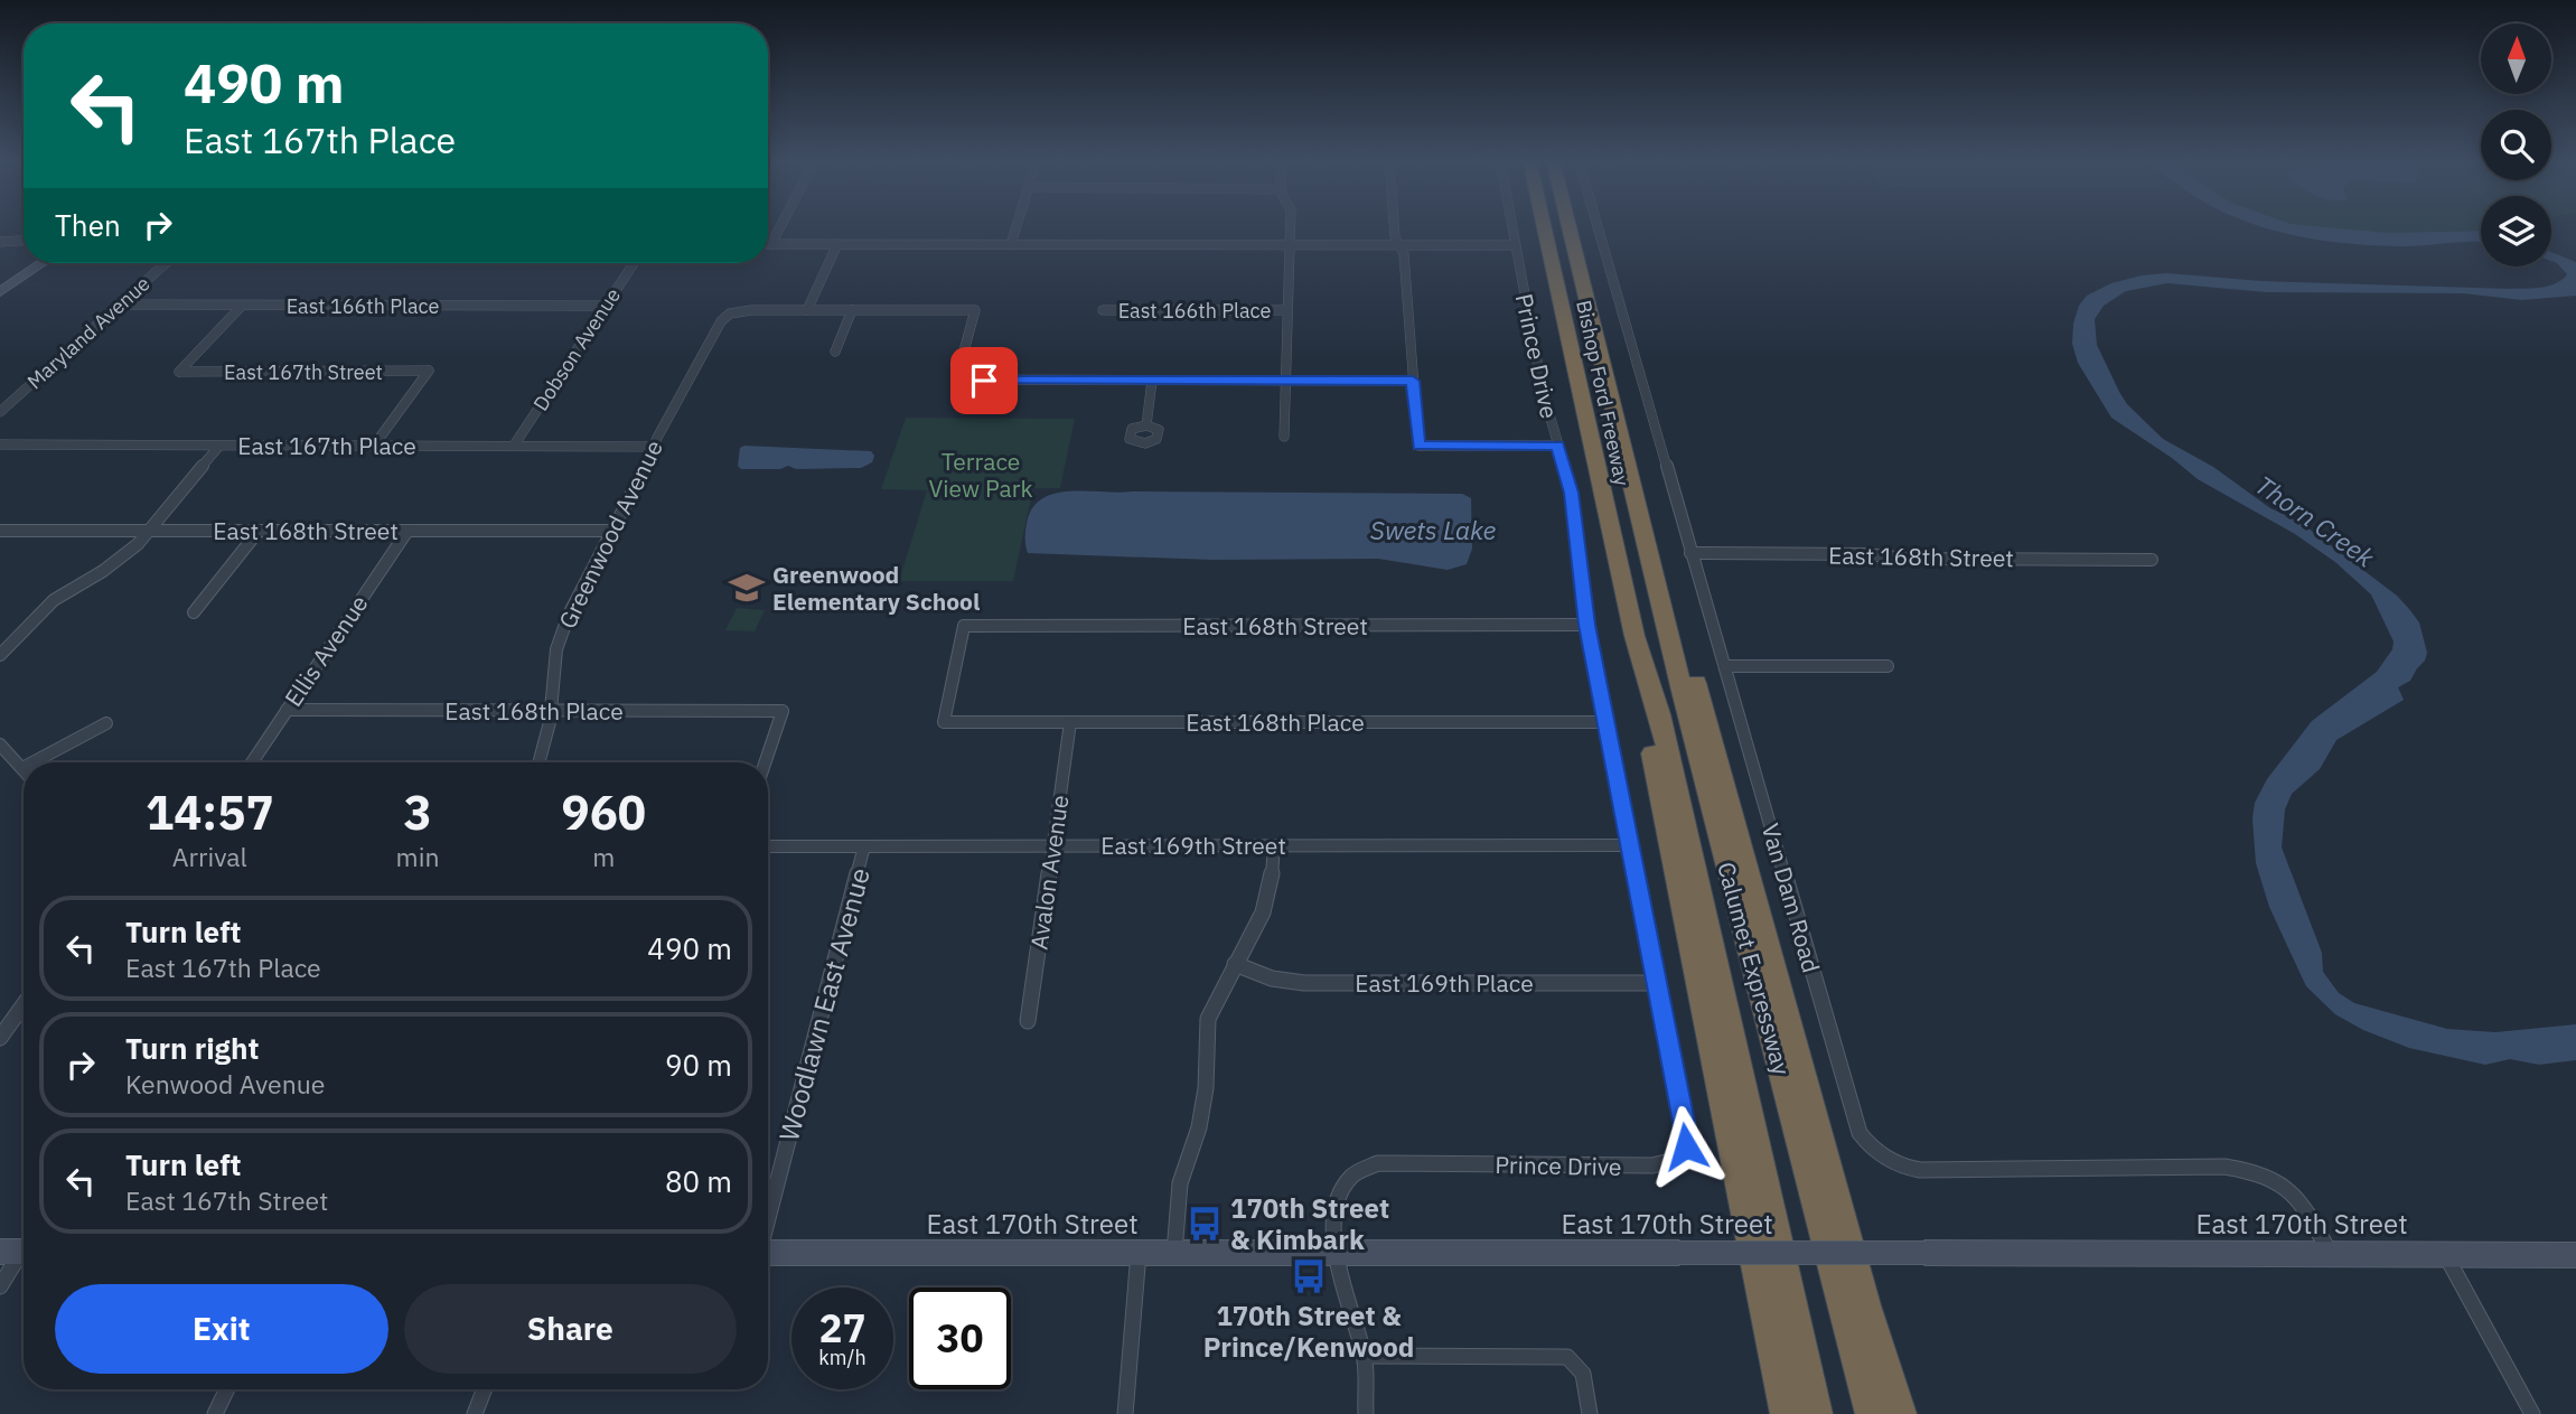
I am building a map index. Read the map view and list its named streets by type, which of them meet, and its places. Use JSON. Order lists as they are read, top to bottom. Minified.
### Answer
{"streets":{"highway":["Bishop Ford Freeway","Calumet Expressway"],"street":["East 166th Place","Maryland Avenue","Dobson Avenue","Prince Drive","East 167th Street","East 167th Place","East 168th Street","Greenwood Avenue","Ellis Avenue","East 168th Place","East 169th Street","Avalon Avenue","Van Dam Road","East 169th Place","Woodlawn East Avenue","East 170th Street"]},"crossings":[["East 166th Place","Maryland Avenue"],["East 166th Place","Dobson Avenue"],["East 166th Place","East 167th Street"],["Dobson Avenue","East 167th Place"],["Prince Drive","East 168th Street"],["Prince Drive","East 168th Place"],["Prince Drive","East 169th Street"],["Prince Drive","East 169th Place"],["Prince Drive","East 170th Street"],["East 167th Street","East 167th Place"],["Bishop Ford Freeway","Calumet Expressway"],["East 167th Place","Greenwood Avenue"],["East 168th Street","Greenwood Avenue"],["East 168th Street","Ellis Avenue"],["East 168th Street","East 168th Place"],["East 168th Street","Van Dam Road"],["Greenwood Avenue","East 168th Place"],["Ellis Avenue","East 168th Place"],["East 168th Place","Avalon Avenue"],["East 169th Street","Avalon Avenue"],["East 169th Street","Woodlawn East Avenue"],["Van Dam Road","East 170th Street"]],"water":["Thorn Creek","Swets Lake"],"parks":["Terrace View Park"],"places":{"school or university":["Greenwood Elementary School"],"bus stop":["170th Street & Kimbark","170th Street & Prince/Kenwood"]},"north":"top","page":{"turn":["490 m","East 167th Place"],"then":"Then","eta":["14:57","Arrival","3","min","960","m"],"list":[{"name":"Turn left","note":"East 167th Place","value":"490 m"},{"name":"Turn right","note":"Kenwood Avenue","value":"90 m"},{"name":"Turn left","note":"East 167th Street","value":"80 m"}],"buttons":["Exit","Share"],"speed":"27 km/h","limit":"30"}}
